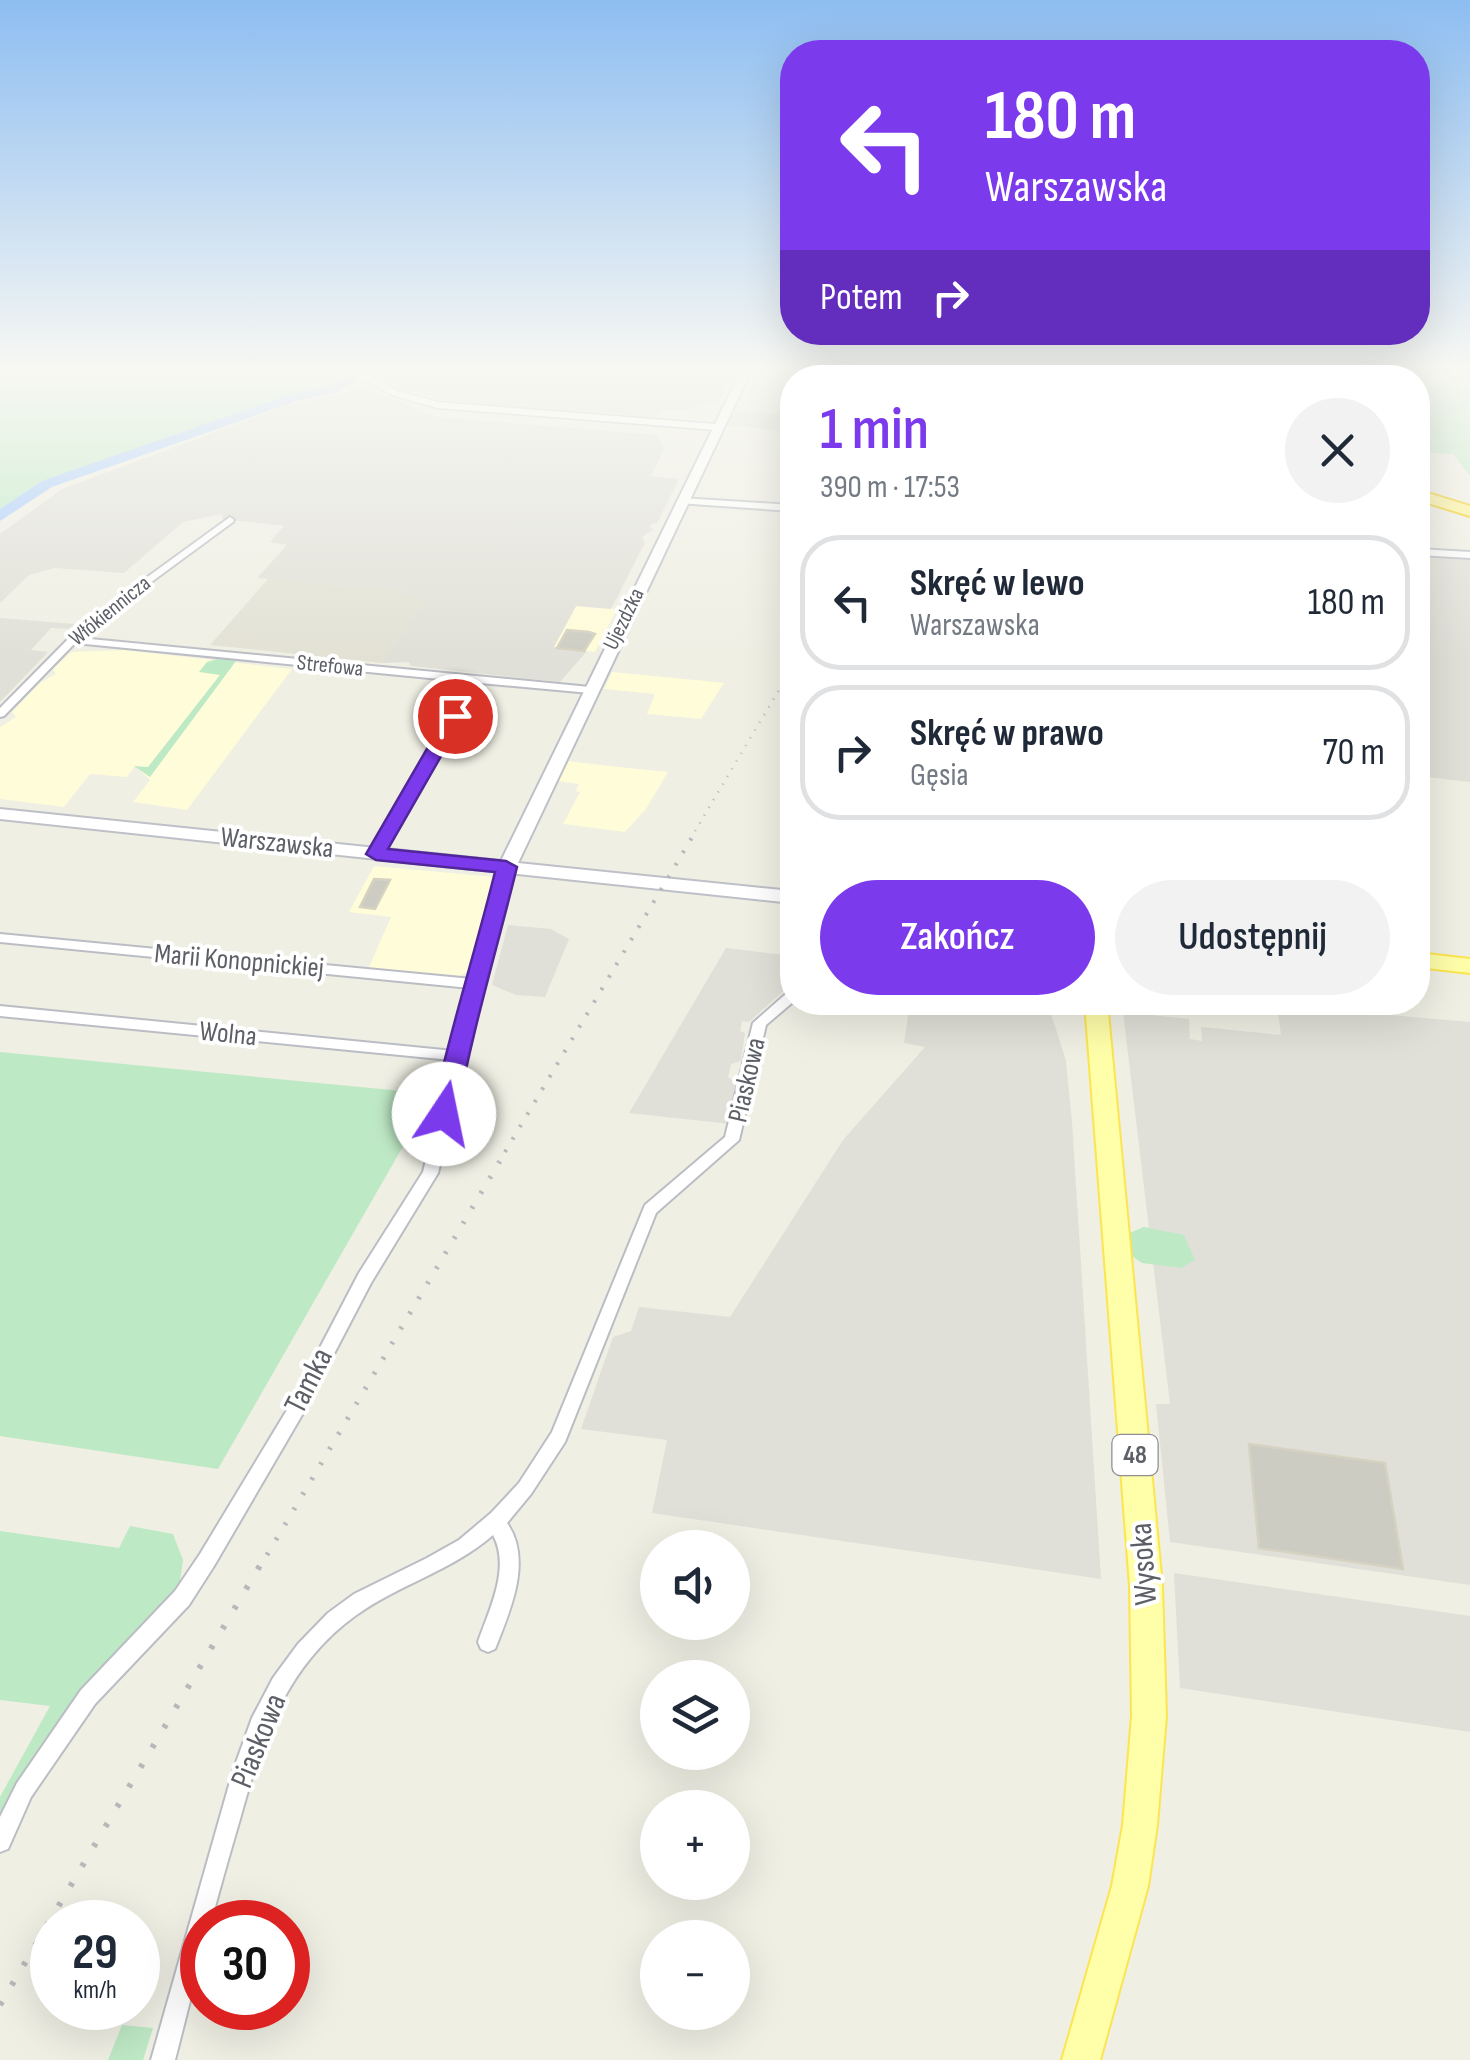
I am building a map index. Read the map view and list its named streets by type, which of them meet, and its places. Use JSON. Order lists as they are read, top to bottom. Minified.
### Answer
{"streets":{"main road":["Ujezdzka","Warszawska","48","Wysoka"],"street":["Włókiennicza","Strefowa","Marii Konopnickiej","Wolna","Piaskowa","Tamka"]},"crossings":[["Włókiennicza","Strefowa"],["Ujezdzka","Strefowa"],["Ujezdzka","Warszawska"],["Ujezdzka","Tamka"],["Warszawska","Tamka"],["Marii Konopnickiej","Tamka"],["Wolna","Tamka"]],"page":{"turn":["180 m","Warszawska"],"then":"Potem","heading":["1 min","390 m · 17:53"],"list":[{"name":"Skręć w lewo","note":"Warszawska","value":"180 m"},{"name":"Skręć w prawo","note":"Gęsia","value":"70 m"}],"buttons":["Zakończ","Udostępnij"],"map_buttons":["+","−"],"speed":"29 km/h","limit":"30"}}
